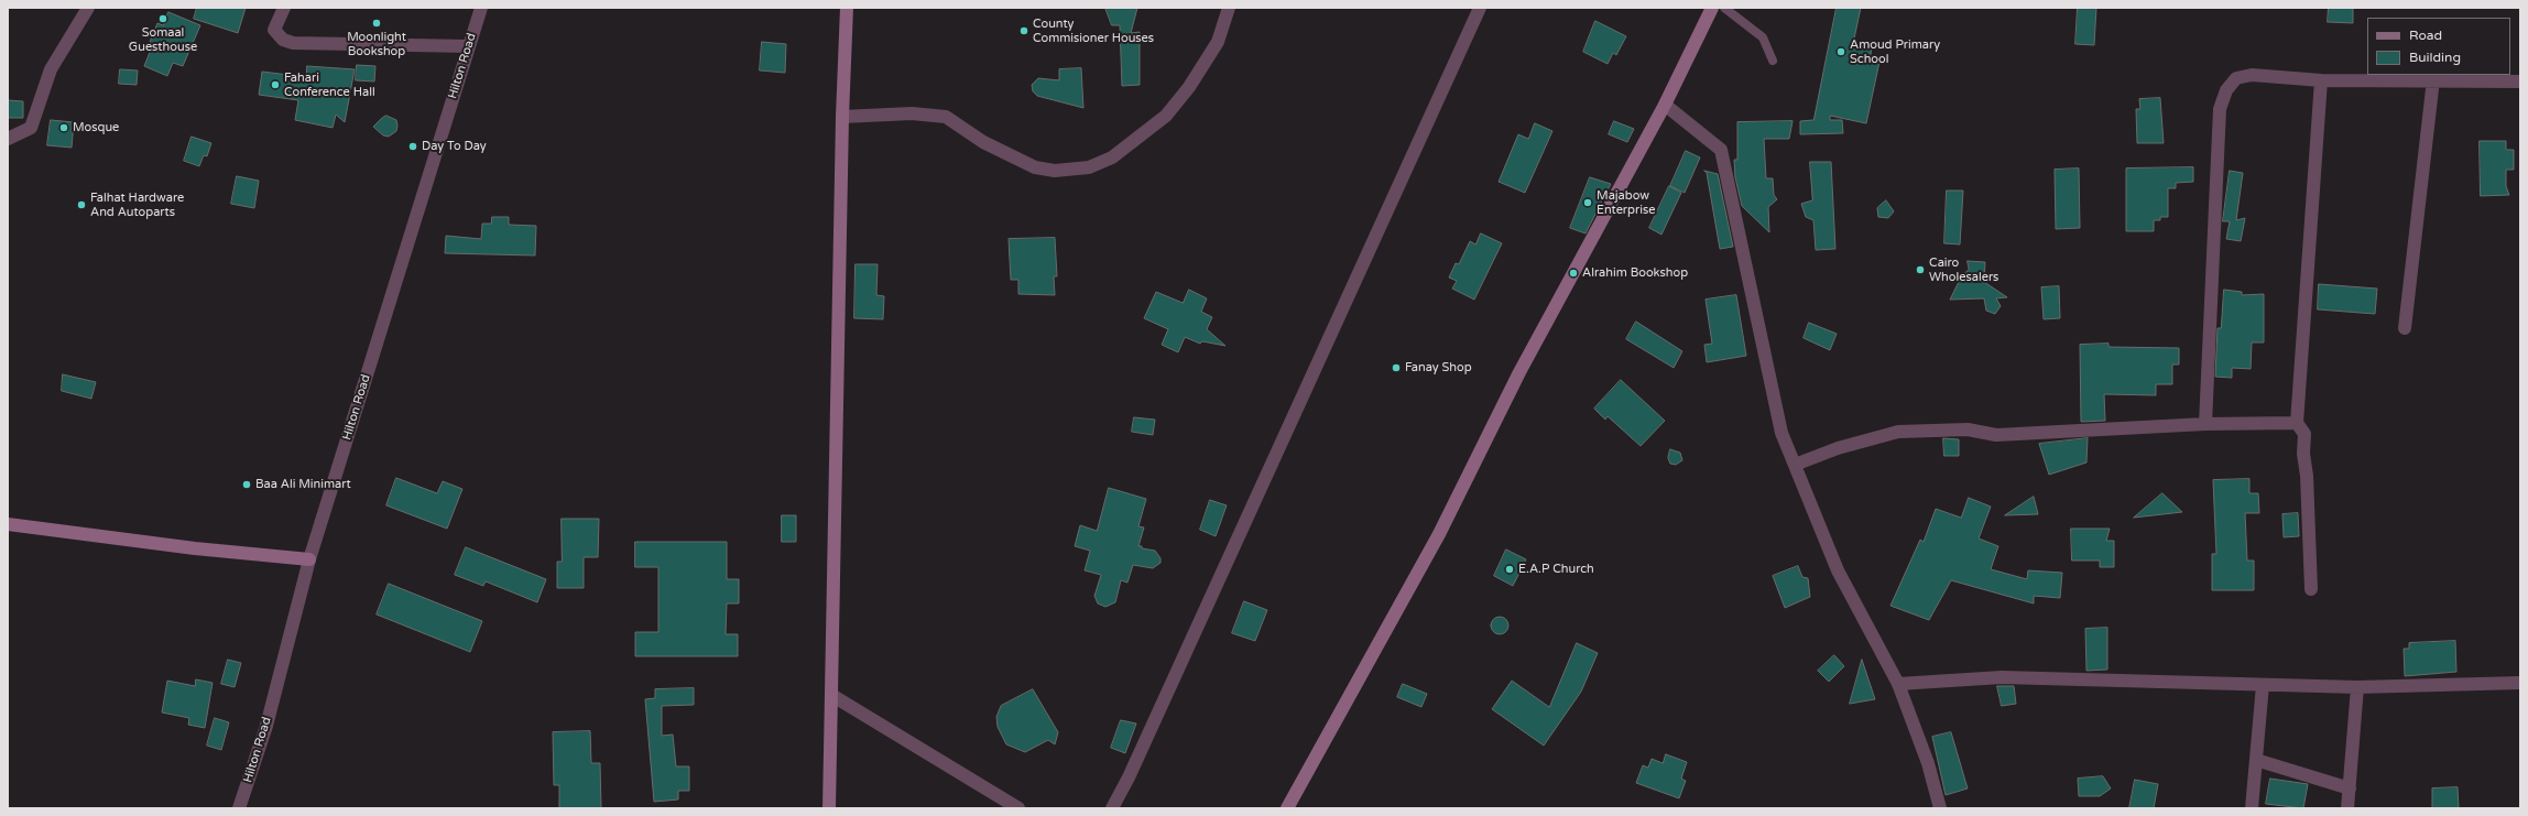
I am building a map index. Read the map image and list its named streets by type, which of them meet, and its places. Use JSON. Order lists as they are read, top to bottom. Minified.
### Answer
{"streets":{"street":["Hilton Road"]},"places":["Somaal Guesthouse","Moonlight Bookshop","County Commisioner Houses","Amoud Primary School","Fahari Conference Hall","Mosque","Day To Day","Majabow Enterprise","Falhat Hardware And Autoparts","Cairo Wholesalers","Alrahim Bookshop","Fanay Shop","Baa Ali Minimart","E.A.P Church"],"legend":["Road","Building"]}
